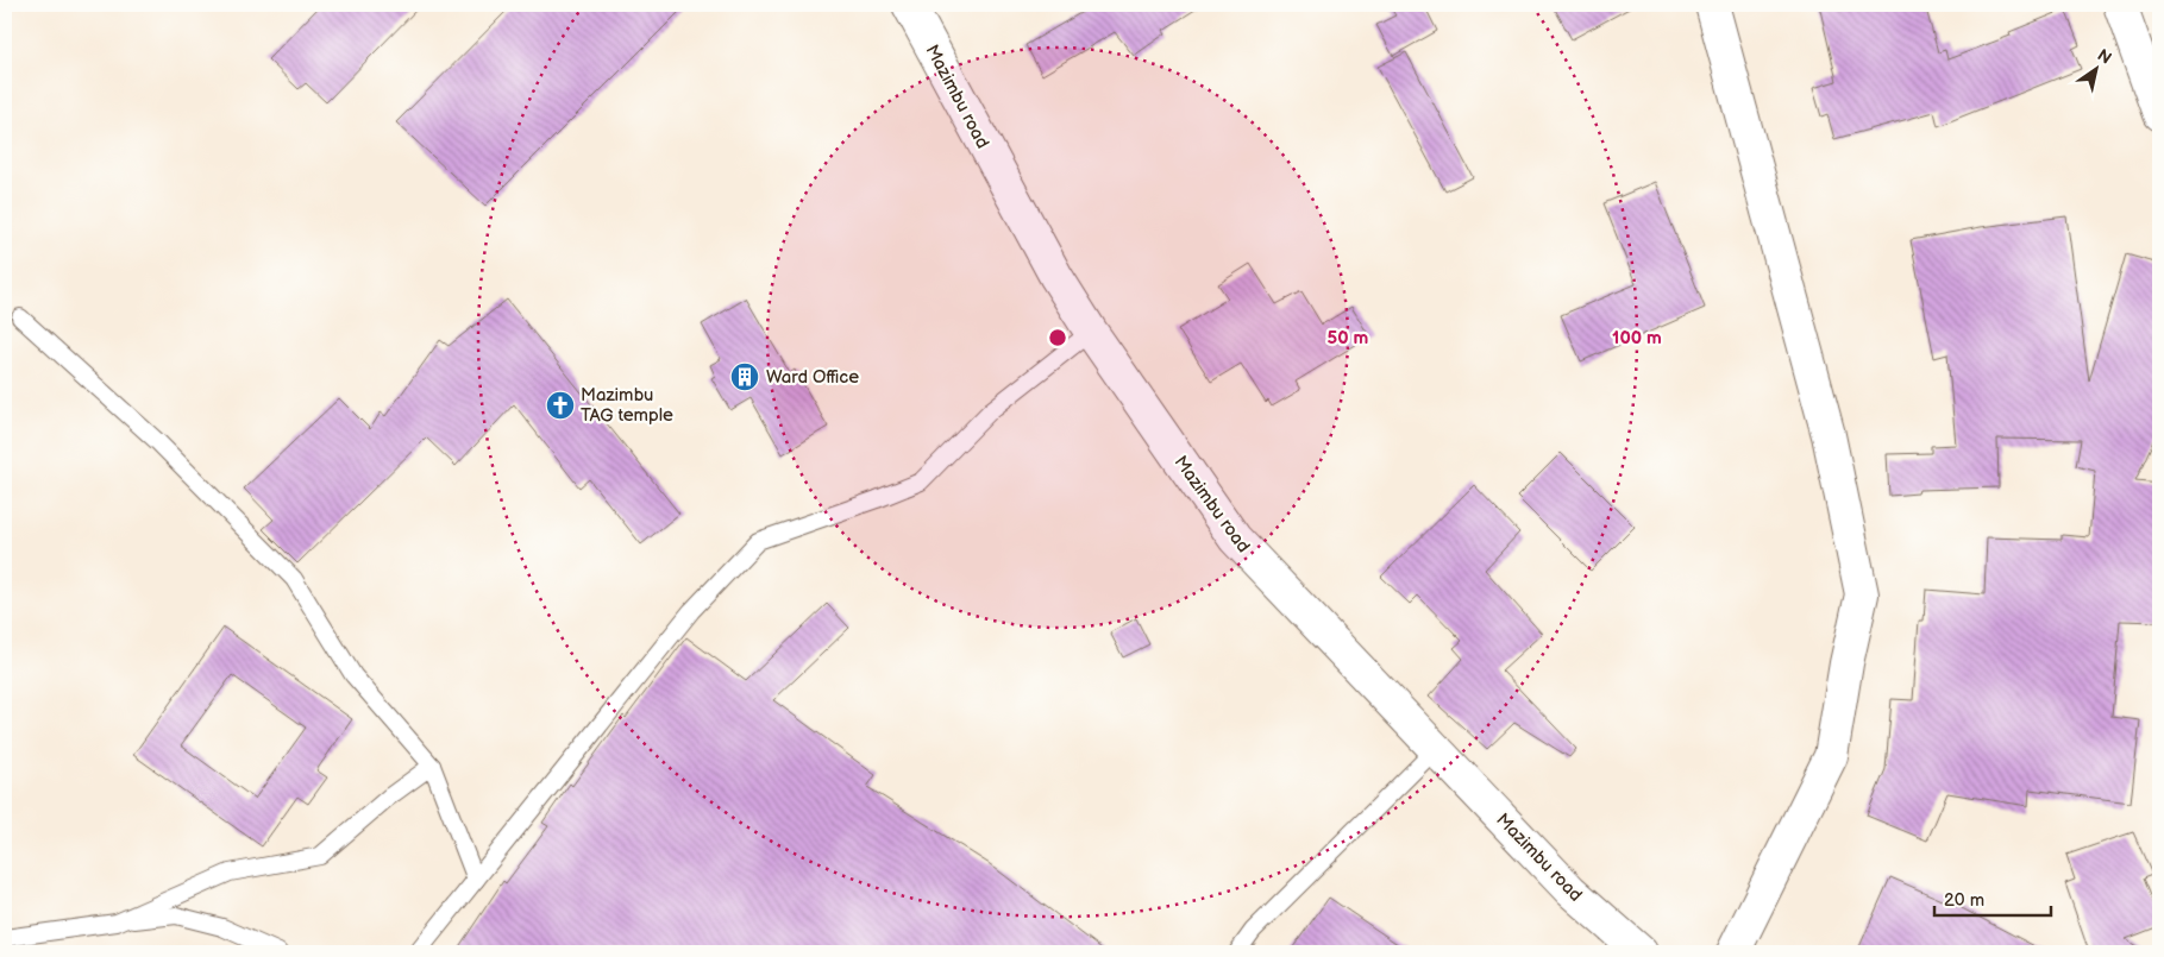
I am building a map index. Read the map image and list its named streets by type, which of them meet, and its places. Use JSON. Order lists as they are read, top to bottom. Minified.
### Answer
{"streets":{"street":["Mazimbu road"]},"places":{"building":["Ward Office"],"church":["Mazimbu TAG temple"]},"scale_bar":"20 m","north":"top right","rings":["50 m","100 m"]}
